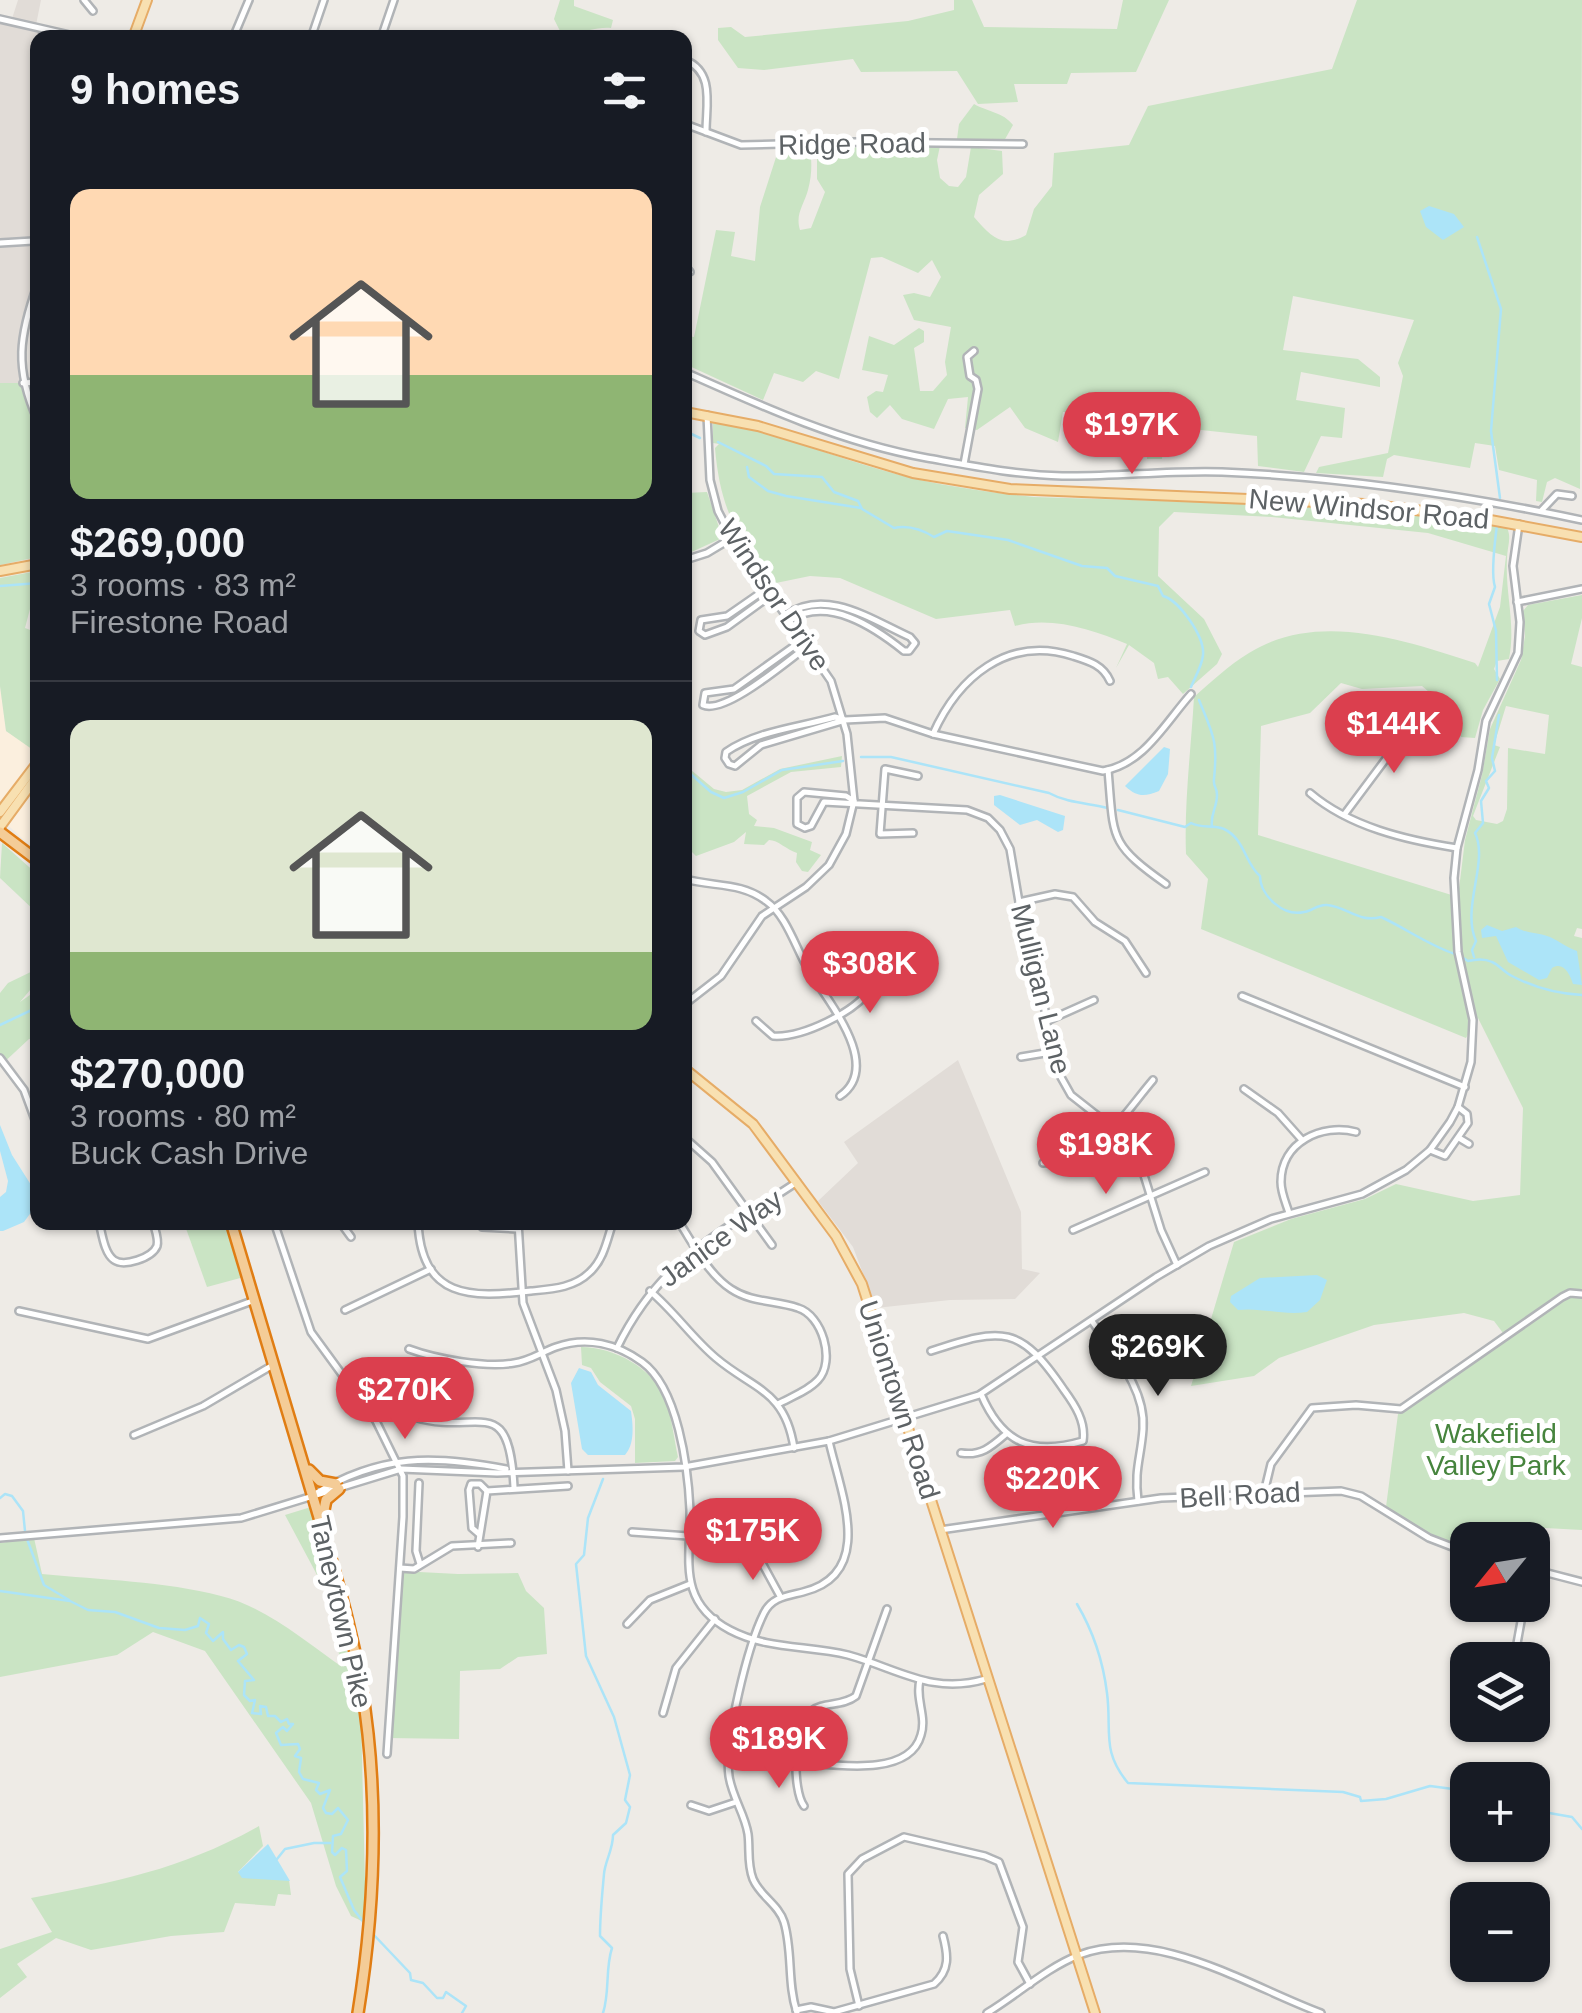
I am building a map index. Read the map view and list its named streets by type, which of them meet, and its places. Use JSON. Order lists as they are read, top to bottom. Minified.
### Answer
{"streets":{"highway":["Taneytown Pike"],"main road":["New Windsor Road","Uniontown Road"],"street":["Ridge Road","Windsor Drive","Mulligan Lane","Janice Way","Bell Road"]},"crossings":[["New Windsor Road","Windsor Drive"],["Windsor Drive","Mulligan Lane"],["Janice Way","Uniontown Road"],["Uniontown Road","Bell Road"]],"parks":["Wakefield Valley Park"],"north":"bottom left","page":{"heading":"9 homes","list":[{"name":"$269,000","note":"3 rooms · 83 m² · Firestone Road"},{"name":"$270,000","note":"3 rooms · 80 m² · Buck Cash Drive"}],"price":["$197K","$144K","$308K","$198K","$269K","$270K","$220K","$175K","$189K"],"map_buttons":["+","−"]}}
